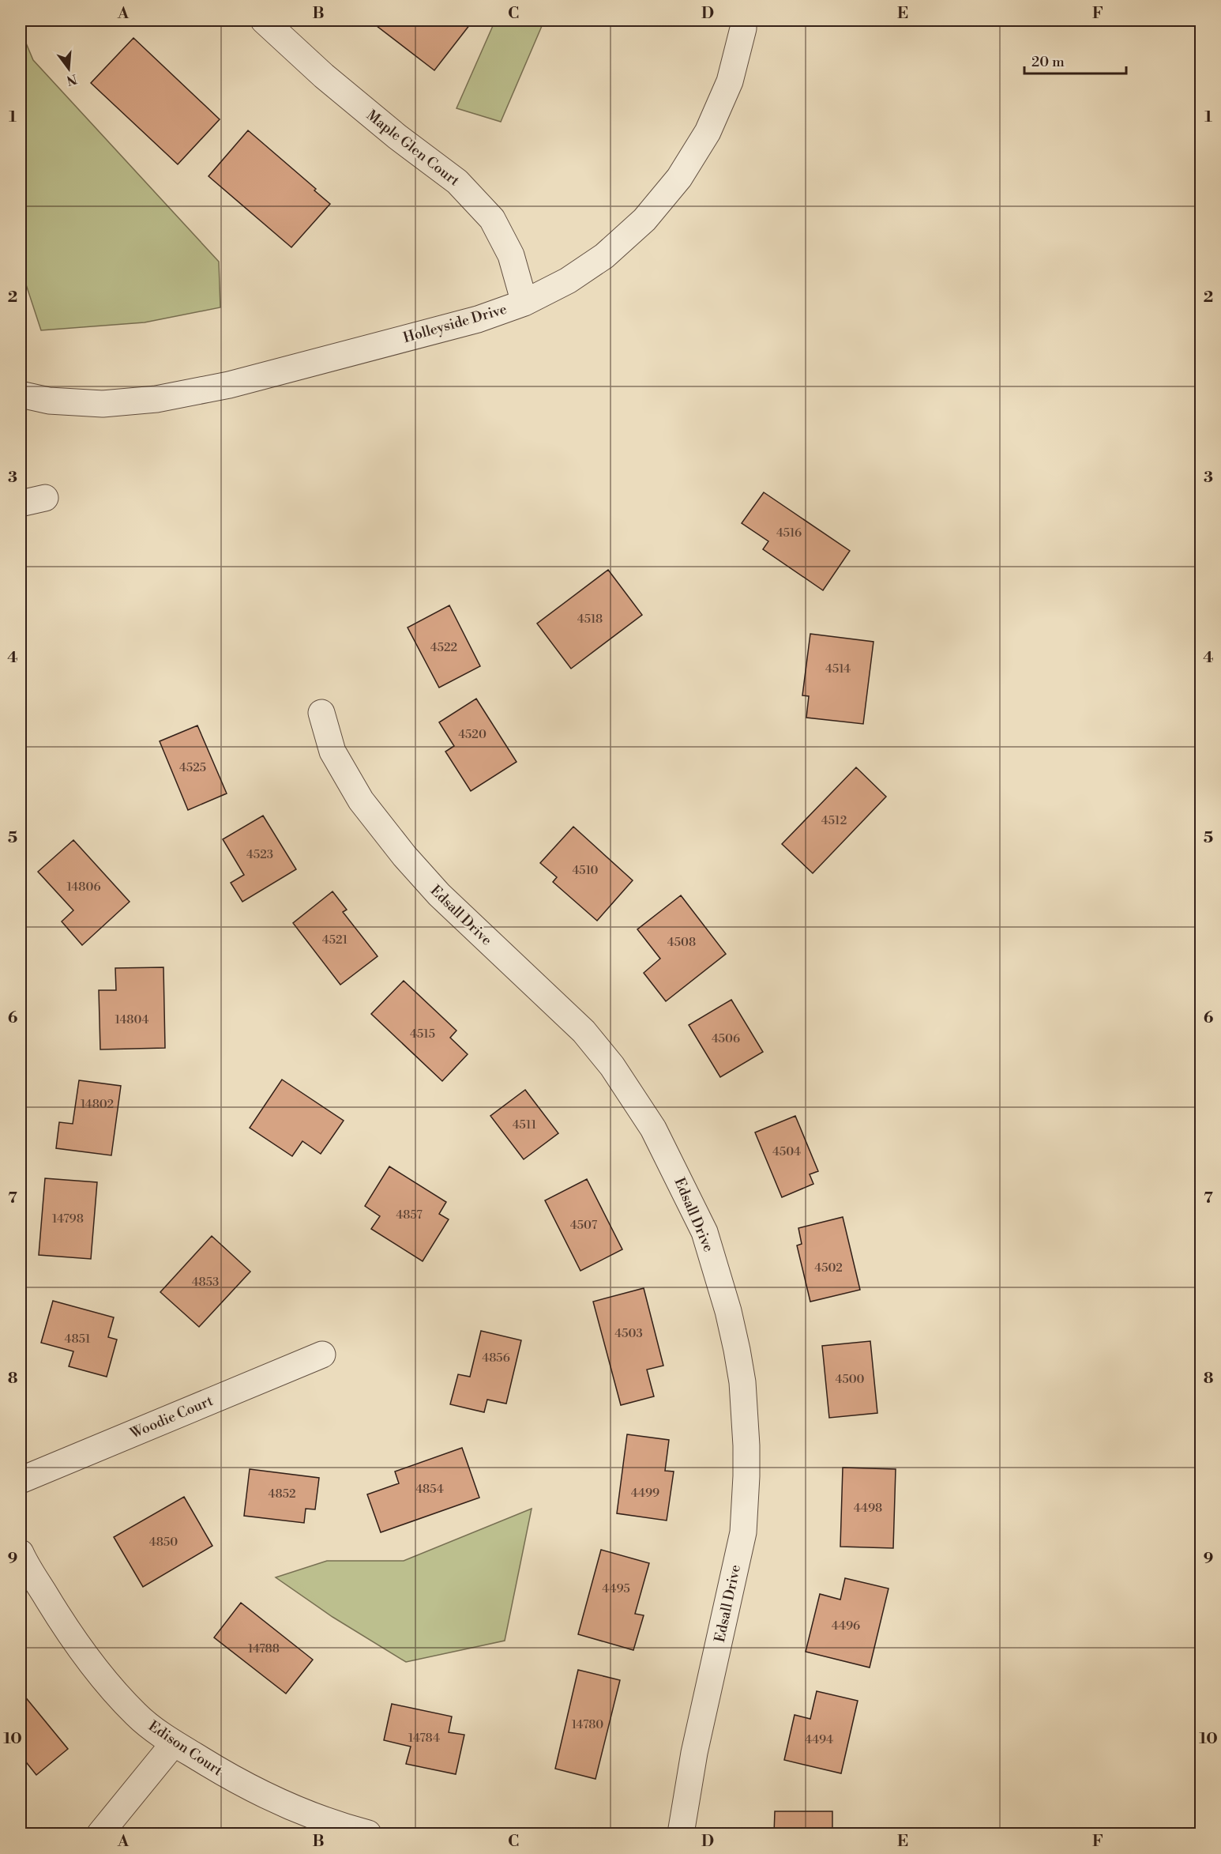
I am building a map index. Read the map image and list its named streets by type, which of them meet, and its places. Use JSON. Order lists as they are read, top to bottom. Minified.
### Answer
{"streets":{"street":["Maple Glen Court","Holleyside Drive","Edsall Drive","Woodie Court","Edison Court"]},"crossings":[["Maple Glen Court","Holleyside Drive"]],"house_numbers":["4516","4518","4522","4514","4520","4525","4512","4523","4510","14806","4521","4508","14804","4515","4506","14802","4511","4504","4857","14798","4507","4502","4853","4503","4851","4856","4500","4854","4499","4852","4498","4850","4495","4496","14788","14780","14784","4494"],"scale_bar":"20 m","north":"bottom","grid":{"columns":["A","B","C","D","E","F"],"rows":["1","2","3","4","5","6","7","8","9","10"]}}
